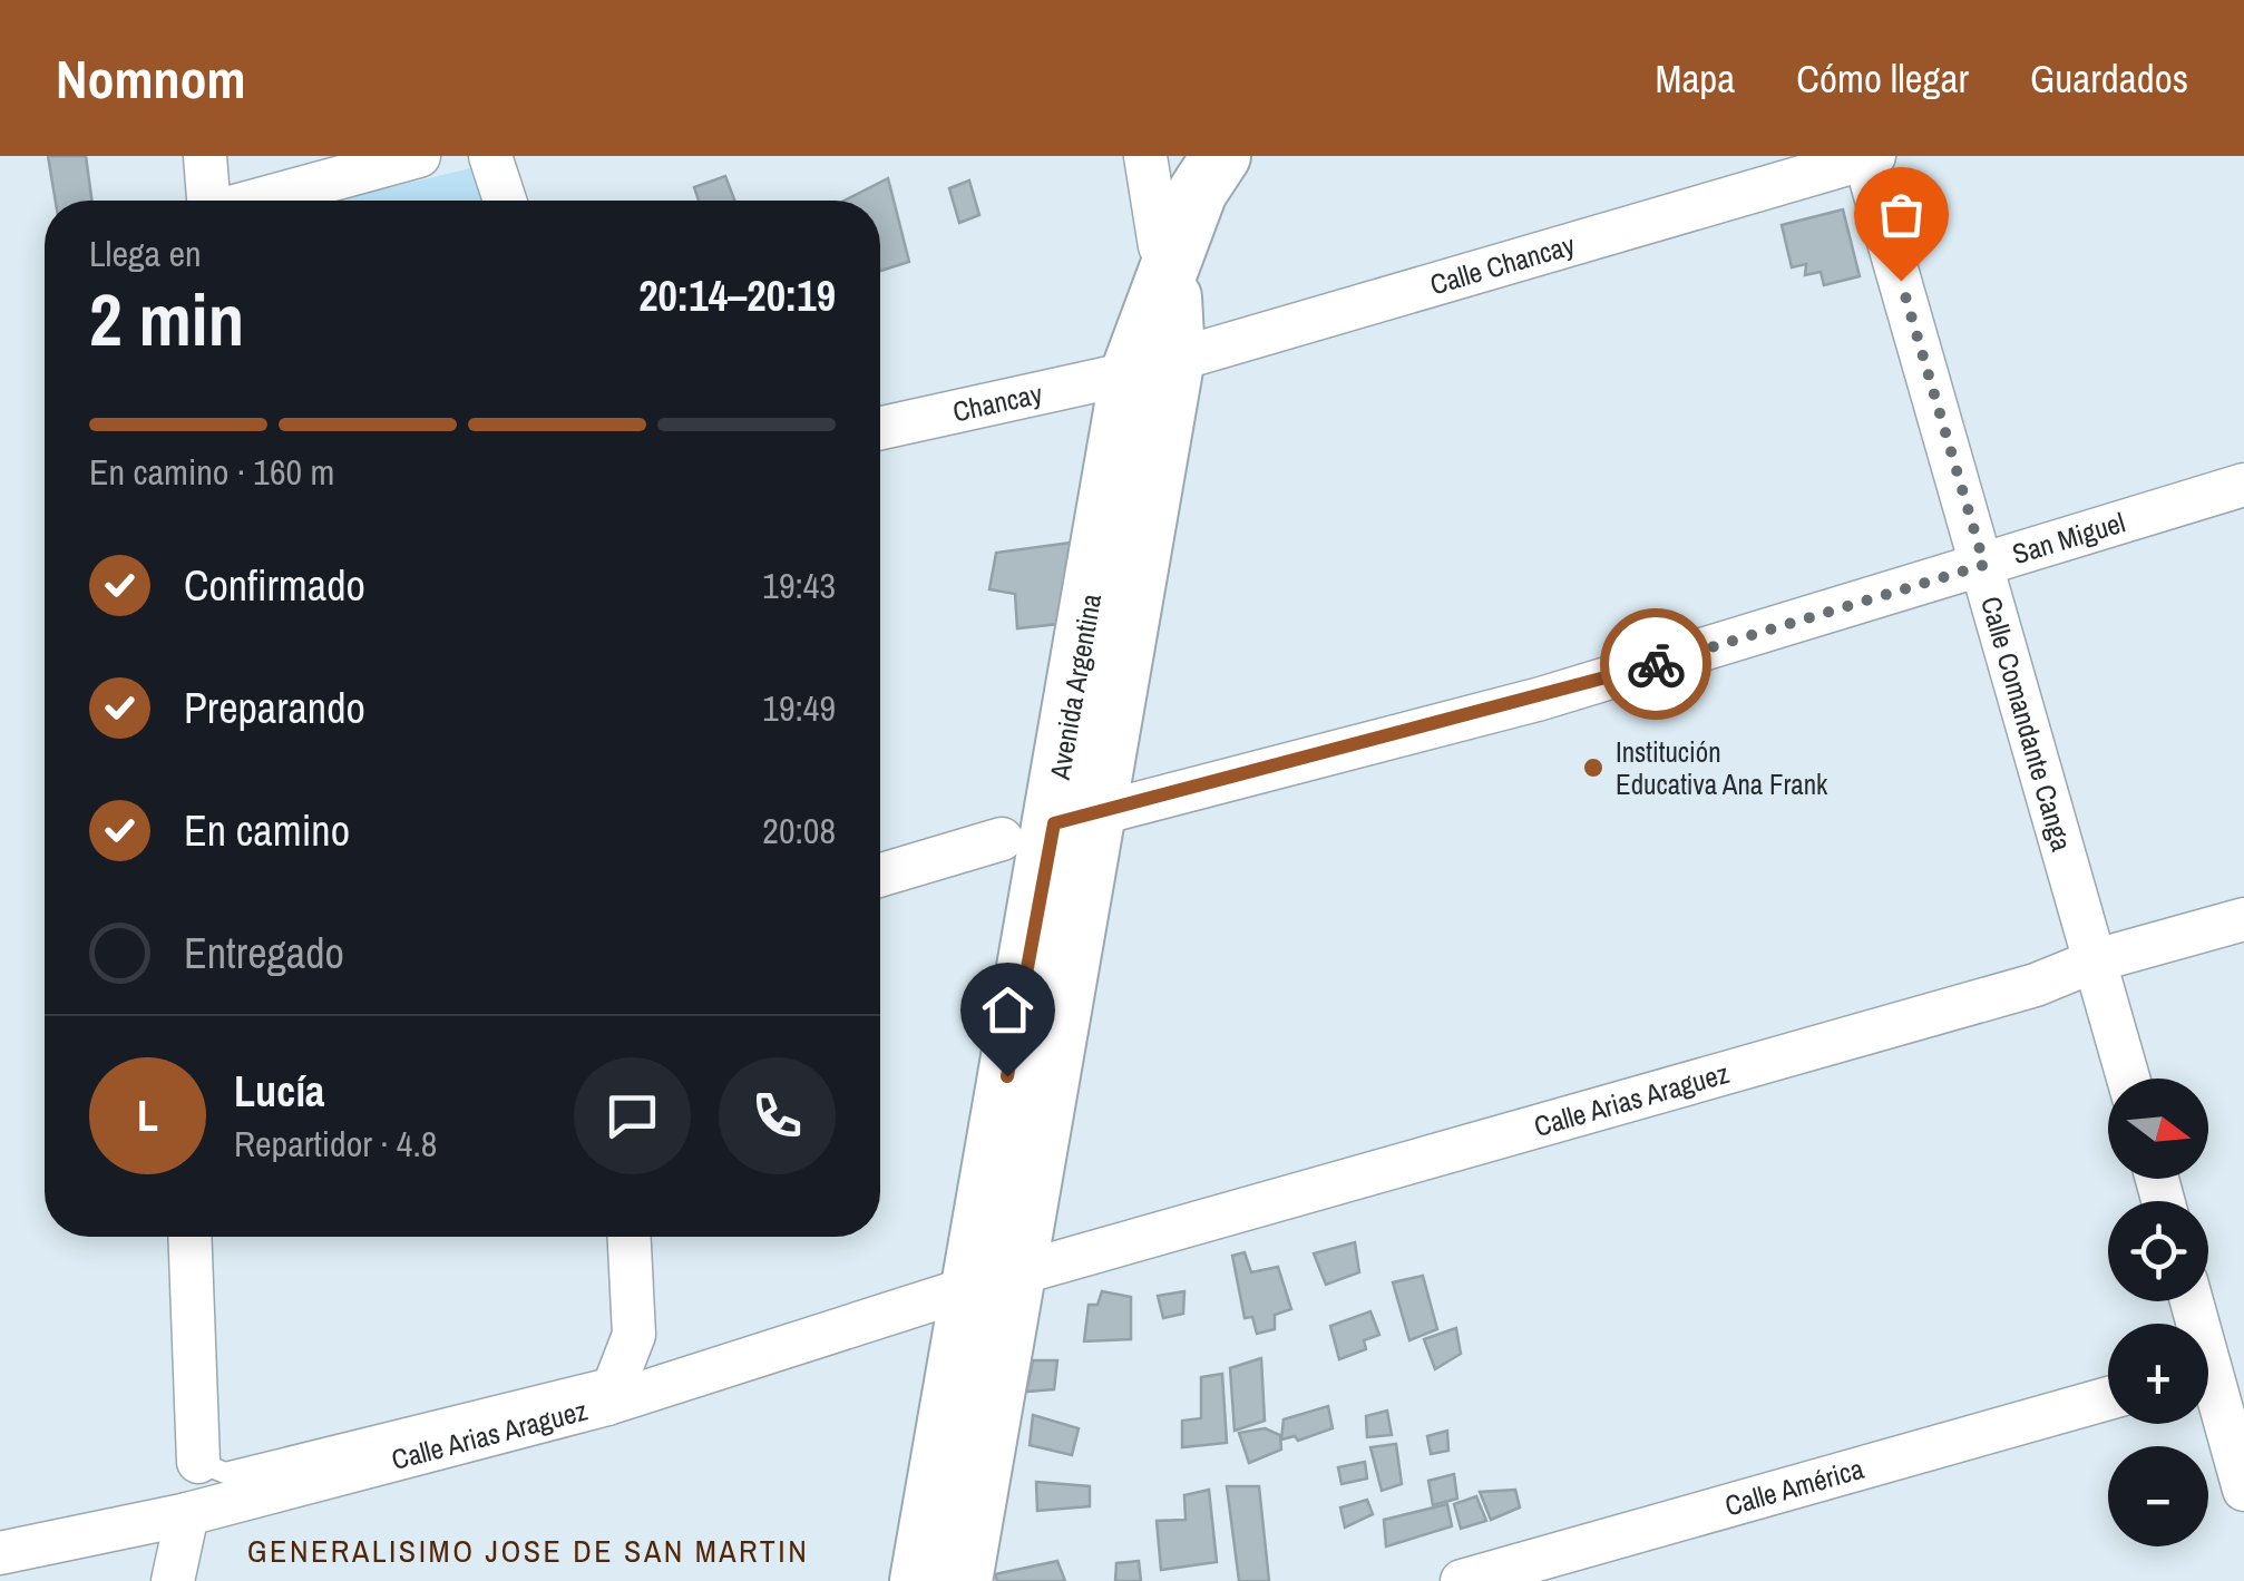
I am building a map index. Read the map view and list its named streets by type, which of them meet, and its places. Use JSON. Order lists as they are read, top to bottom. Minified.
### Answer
{"streets":{"street":["Calle Chancay","Chancay","San Miguel","Avenida Argentina","Calle Comandante Canga","Calle Arias Araguez","Calle América"]},"crossings":[["Calle Chancay","Chancay"],["Calle Chancay","Avenida Argentina"],["Calle Chancay","Calle Comandante Canga"],["Chancay","Avenida Argentina"],["San Miguel","Avenida Argentina"],["San Miguel","Calle Comandante Canga"],["Avenida Argentina","Calle Arias Araguez"],["Calle Comandante Canga","Calle Arias Araguez"]],"districts":["GENERALISIMO JOSE DE SAN MARTIN"],"places":["Institución Educativa Ana Frank"],"north":"right","page":{"header":"Nomnom","nav":["Mapa","Cómo llegar","Guardados"],"heading":["2 min","Llega en","20:14–20:19"],"panel":["Lucía","Repartidor · 4.8"],"bar":"En camino · 160 m","list":[["Confirmado","19:43"],["Preparando","19:49"],["En camino","20:08"],"Entregado"],"round":"L","map_buttons":["+","−"]}}
